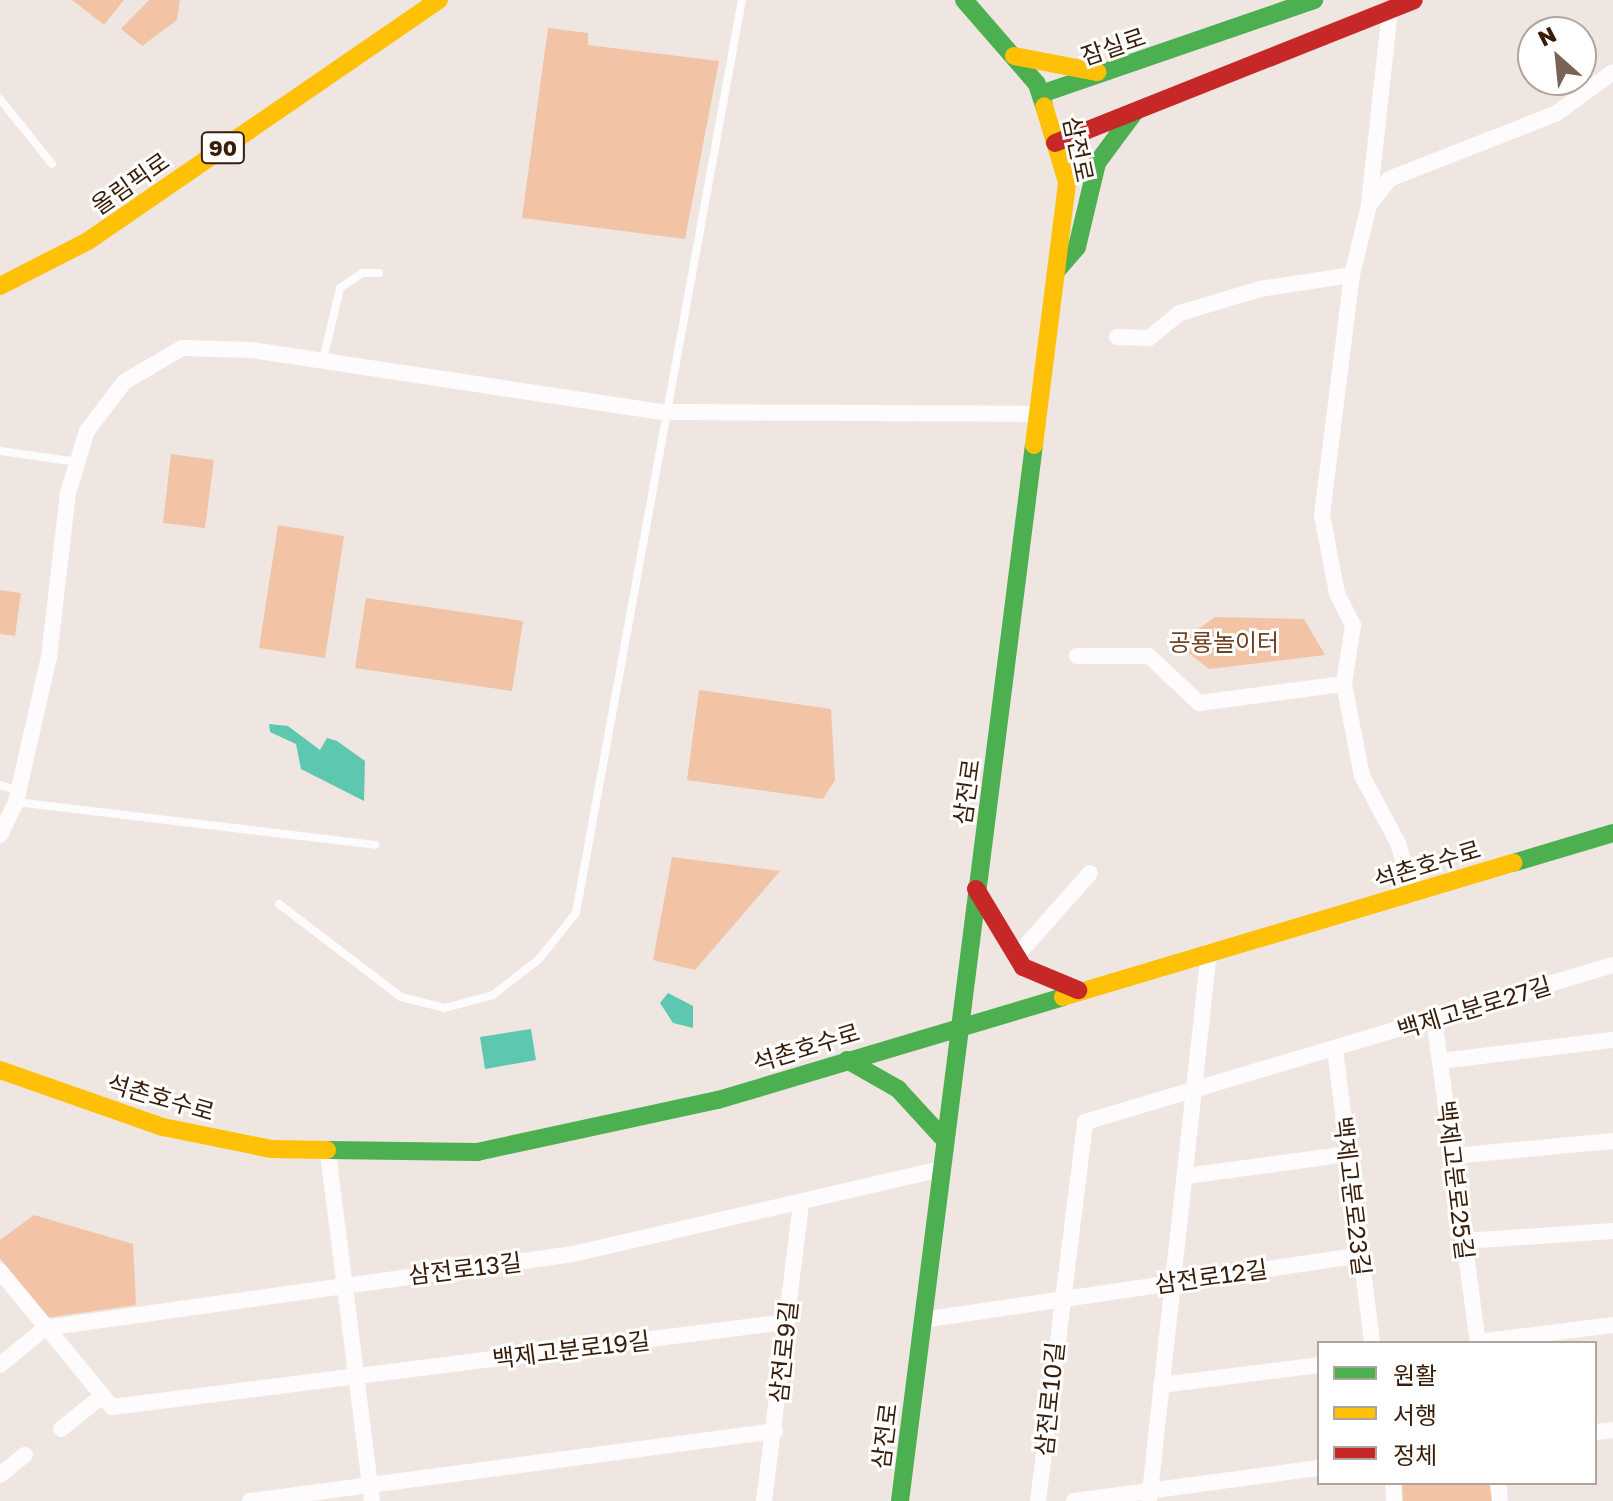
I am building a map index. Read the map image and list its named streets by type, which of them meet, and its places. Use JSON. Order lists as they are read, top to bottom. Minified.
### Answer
{"streets":{"main road":["잠실로","90","삼전로","올림픽로","석촌호수로"],"street":["백제고분로27길","백제고분로25길","백제고분로23길","삼전로13길","삼전로12길","백제고분로19길","삼전로9길","삼전로10길"]},"crossings":[["잠실로","삼전로"],["삼전로","석촌호수로"],["삼전로","삼전로13길"],["삼전로","삼전로12길"],["백제고분로27길","백제고분로25길"],["백제고분로27길","백제고분로23길"],["백제고분로27길","삼전로12길"],["백제고분로27길","삼전로10길"],["백제고분로23길","삼전로12길"],["삼전로13길","삼전로9길"],["삼전로12길","삼전로10길"],["백제고분로19길","삼전로9길"]],"parks":["공룡놀이터"],"legend":["원활","서행","정체"],"north":"top left"}
